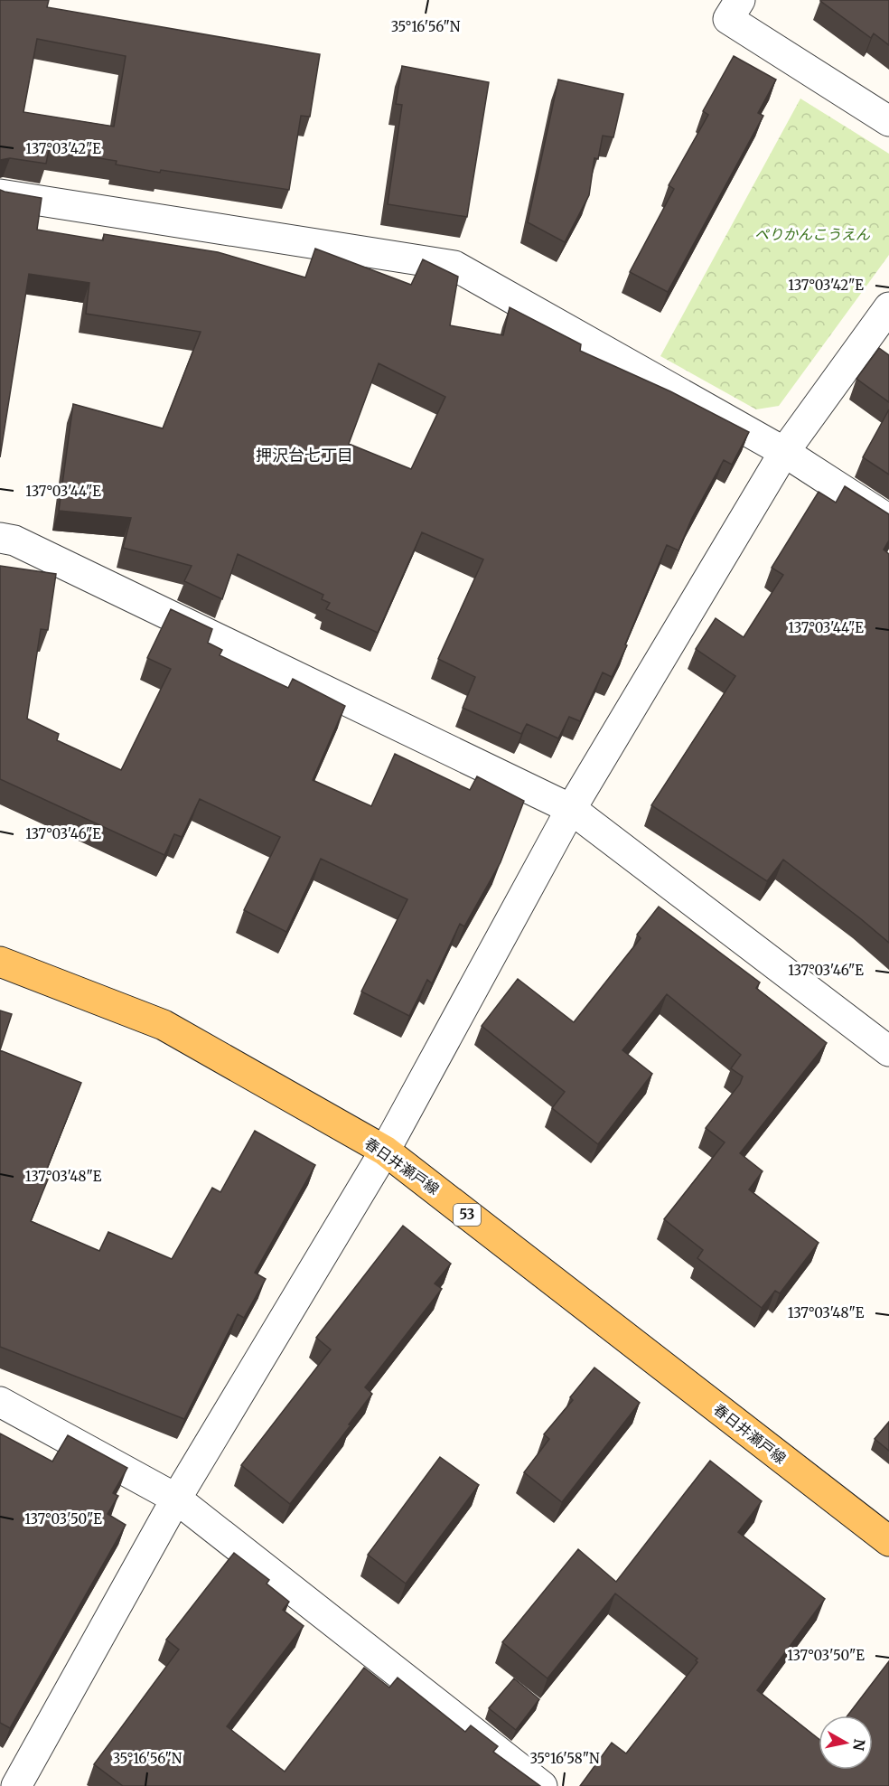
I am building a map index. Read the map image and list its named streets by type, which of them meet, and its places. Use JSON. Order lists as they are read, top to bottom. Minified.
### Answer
{"streets":{"main road":["春日井瀬戸線","53"]},"districts":["押沢台七丁目"],"parks":["ペりかんこうえん"],"north":"right","coordinates":["35°16'56\"N","137°03'42\"E","137°03'44\"E","137°03'46\"E","137°03'48\"E","137°03'50\"E","35°16'58\"N"]}
